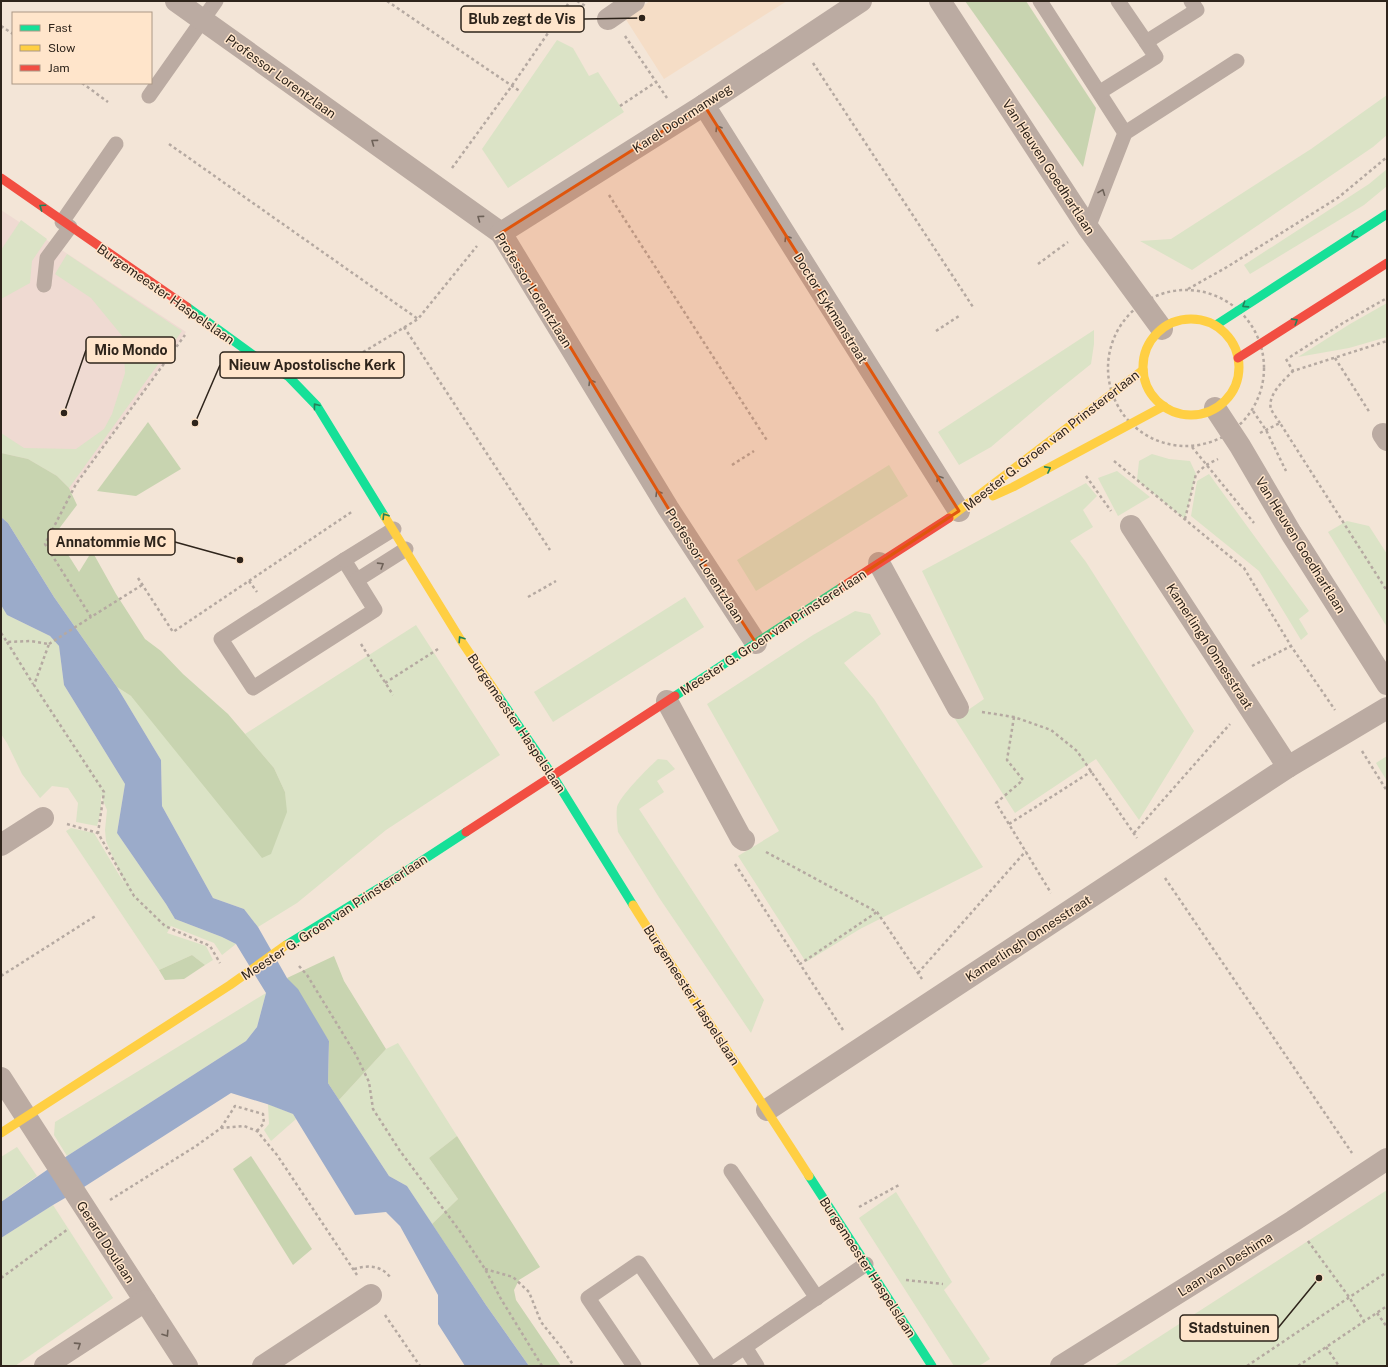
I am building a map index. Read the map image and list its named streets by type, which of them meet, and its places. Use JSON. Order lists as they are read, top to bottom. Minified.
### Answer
{"streets":{"street":["Professor Lorentzlaan","Karel Doormanweg","Van Heuven Goedhartlaan","Burgemeester Haspelslaan","Doctor Eykmanstraat","Meester G. Groen van Prinstererlaan","Kamerlingh Onnesstraat","Gerard Doulaan","Laan van Deshima"]},"crossings":[["Professor Lorentzlaan","Karel Doormanweg"],["Professor Lorentzlaan","Meester G. Groen van Prinstererlaan"],["Karel Doormanweg","Doctor Eykmanstraat"],["Van Heuven Goedhartlaan","Meester G. Groen van Prinstererlaan"],["Burgemeester Haspelslaan","Meester G. Groen van Prinstererlaan"],["Burgemeester Haspelslaan","Kamerlingh Onnesstraat"],["Doctor Eykmanstraat","Meester G. Groen van Prinstererlaan"],["Meester G. Groen van Prinstererlaan","Gerard Doulaan"]],"one_way":["Professor Lorentzlaan","Doctor Eykmanstraat"],"places":["Blub zegt de Vis","Mio Mondo","Nieuw Apostolische Kerk","Annatommie MC","Stadstuinen"],"legend":["Fast","Slow","Jam"]}
